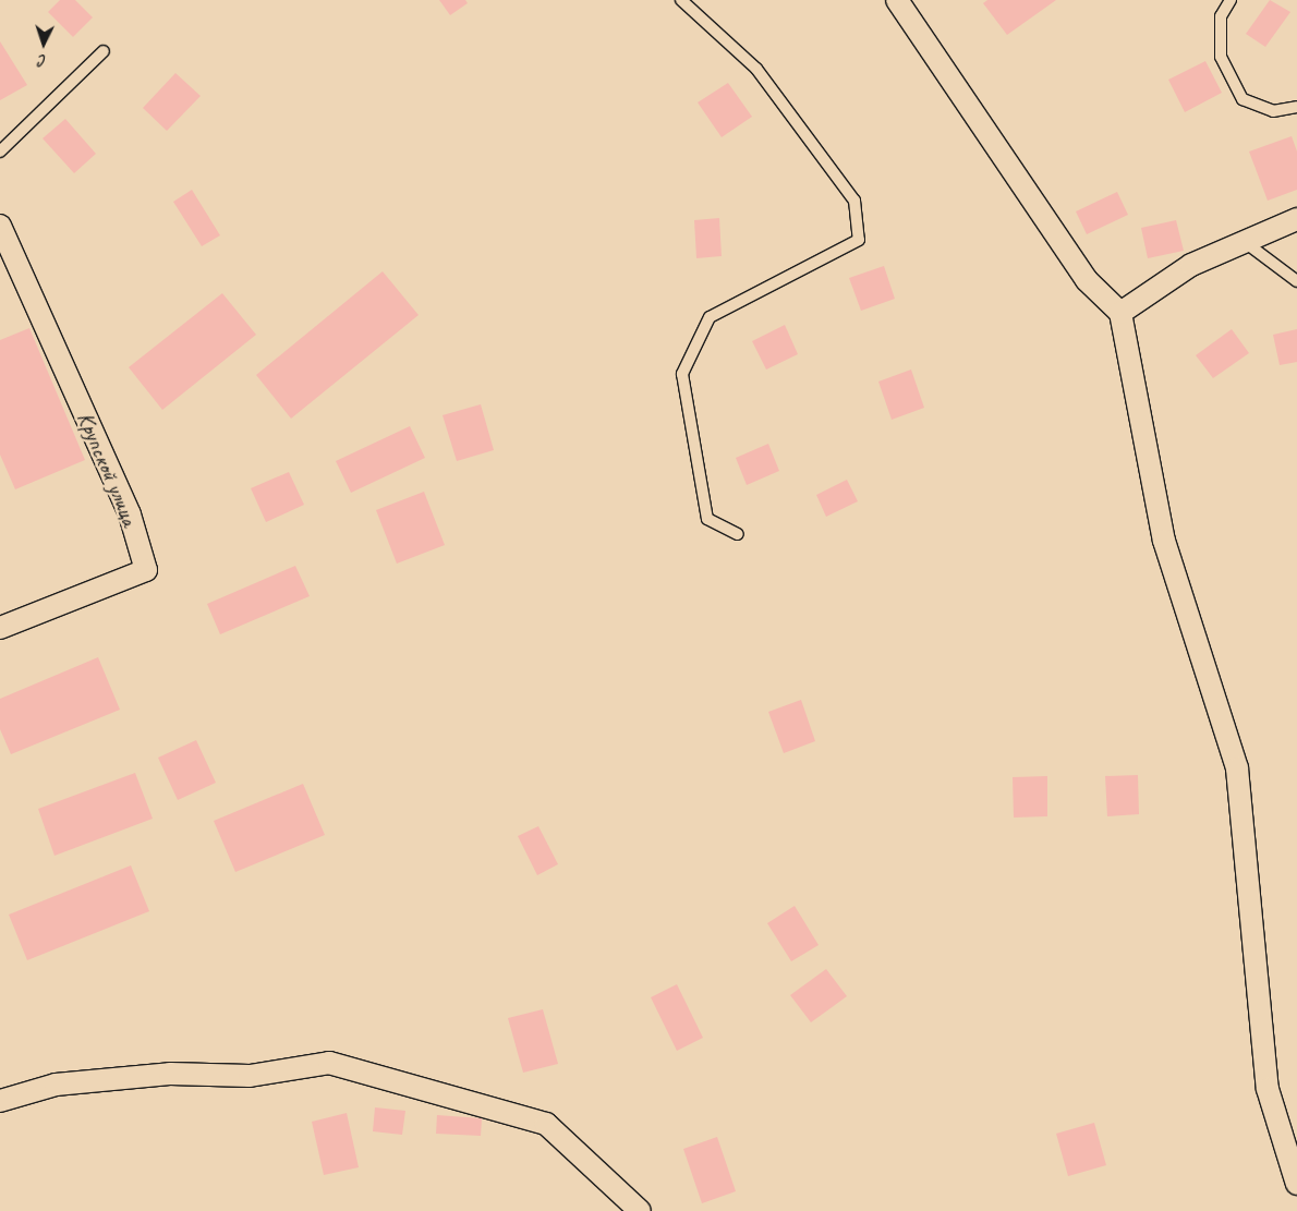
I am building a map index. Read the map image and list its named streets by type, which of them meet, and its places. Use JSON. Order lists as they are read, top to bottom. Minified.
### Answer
{"streets":{"street":["Крупской улица"]},"north":"bottom"}
